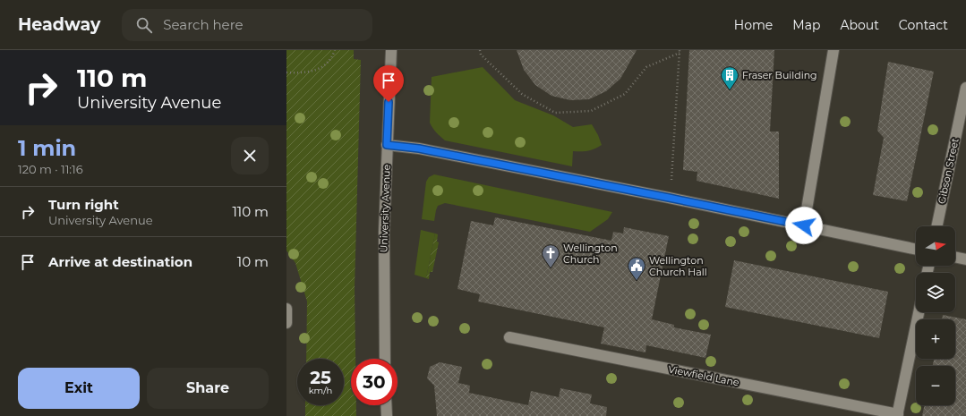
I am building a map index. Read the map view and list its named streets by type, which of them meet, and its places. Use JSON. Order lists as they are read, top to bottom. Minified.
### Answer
{"streets":{"street":["Gibson Street","University Avenue","Viewfield Lane"]},"places":{"building":["Fraser Building"],"church":["Wellington Church"],"public building":["Wellington Church Hall"]},"north":"right","page":{"header":"Headway","search":"Search here","nav":["Home","Map","About","Contact"],"turn":["110 m","University Avenue"],"heading":["1 min","120 m · 11:16"],"list":[{"name":"Turn right","note":"University Avenue","value":"110 m"},{"name":"Arrive at destination","value":"10 m"}],"map_buttons":["+","−"],"speed":"25 km/h","limit":"30","buttons":["Exit","Share"]}}
